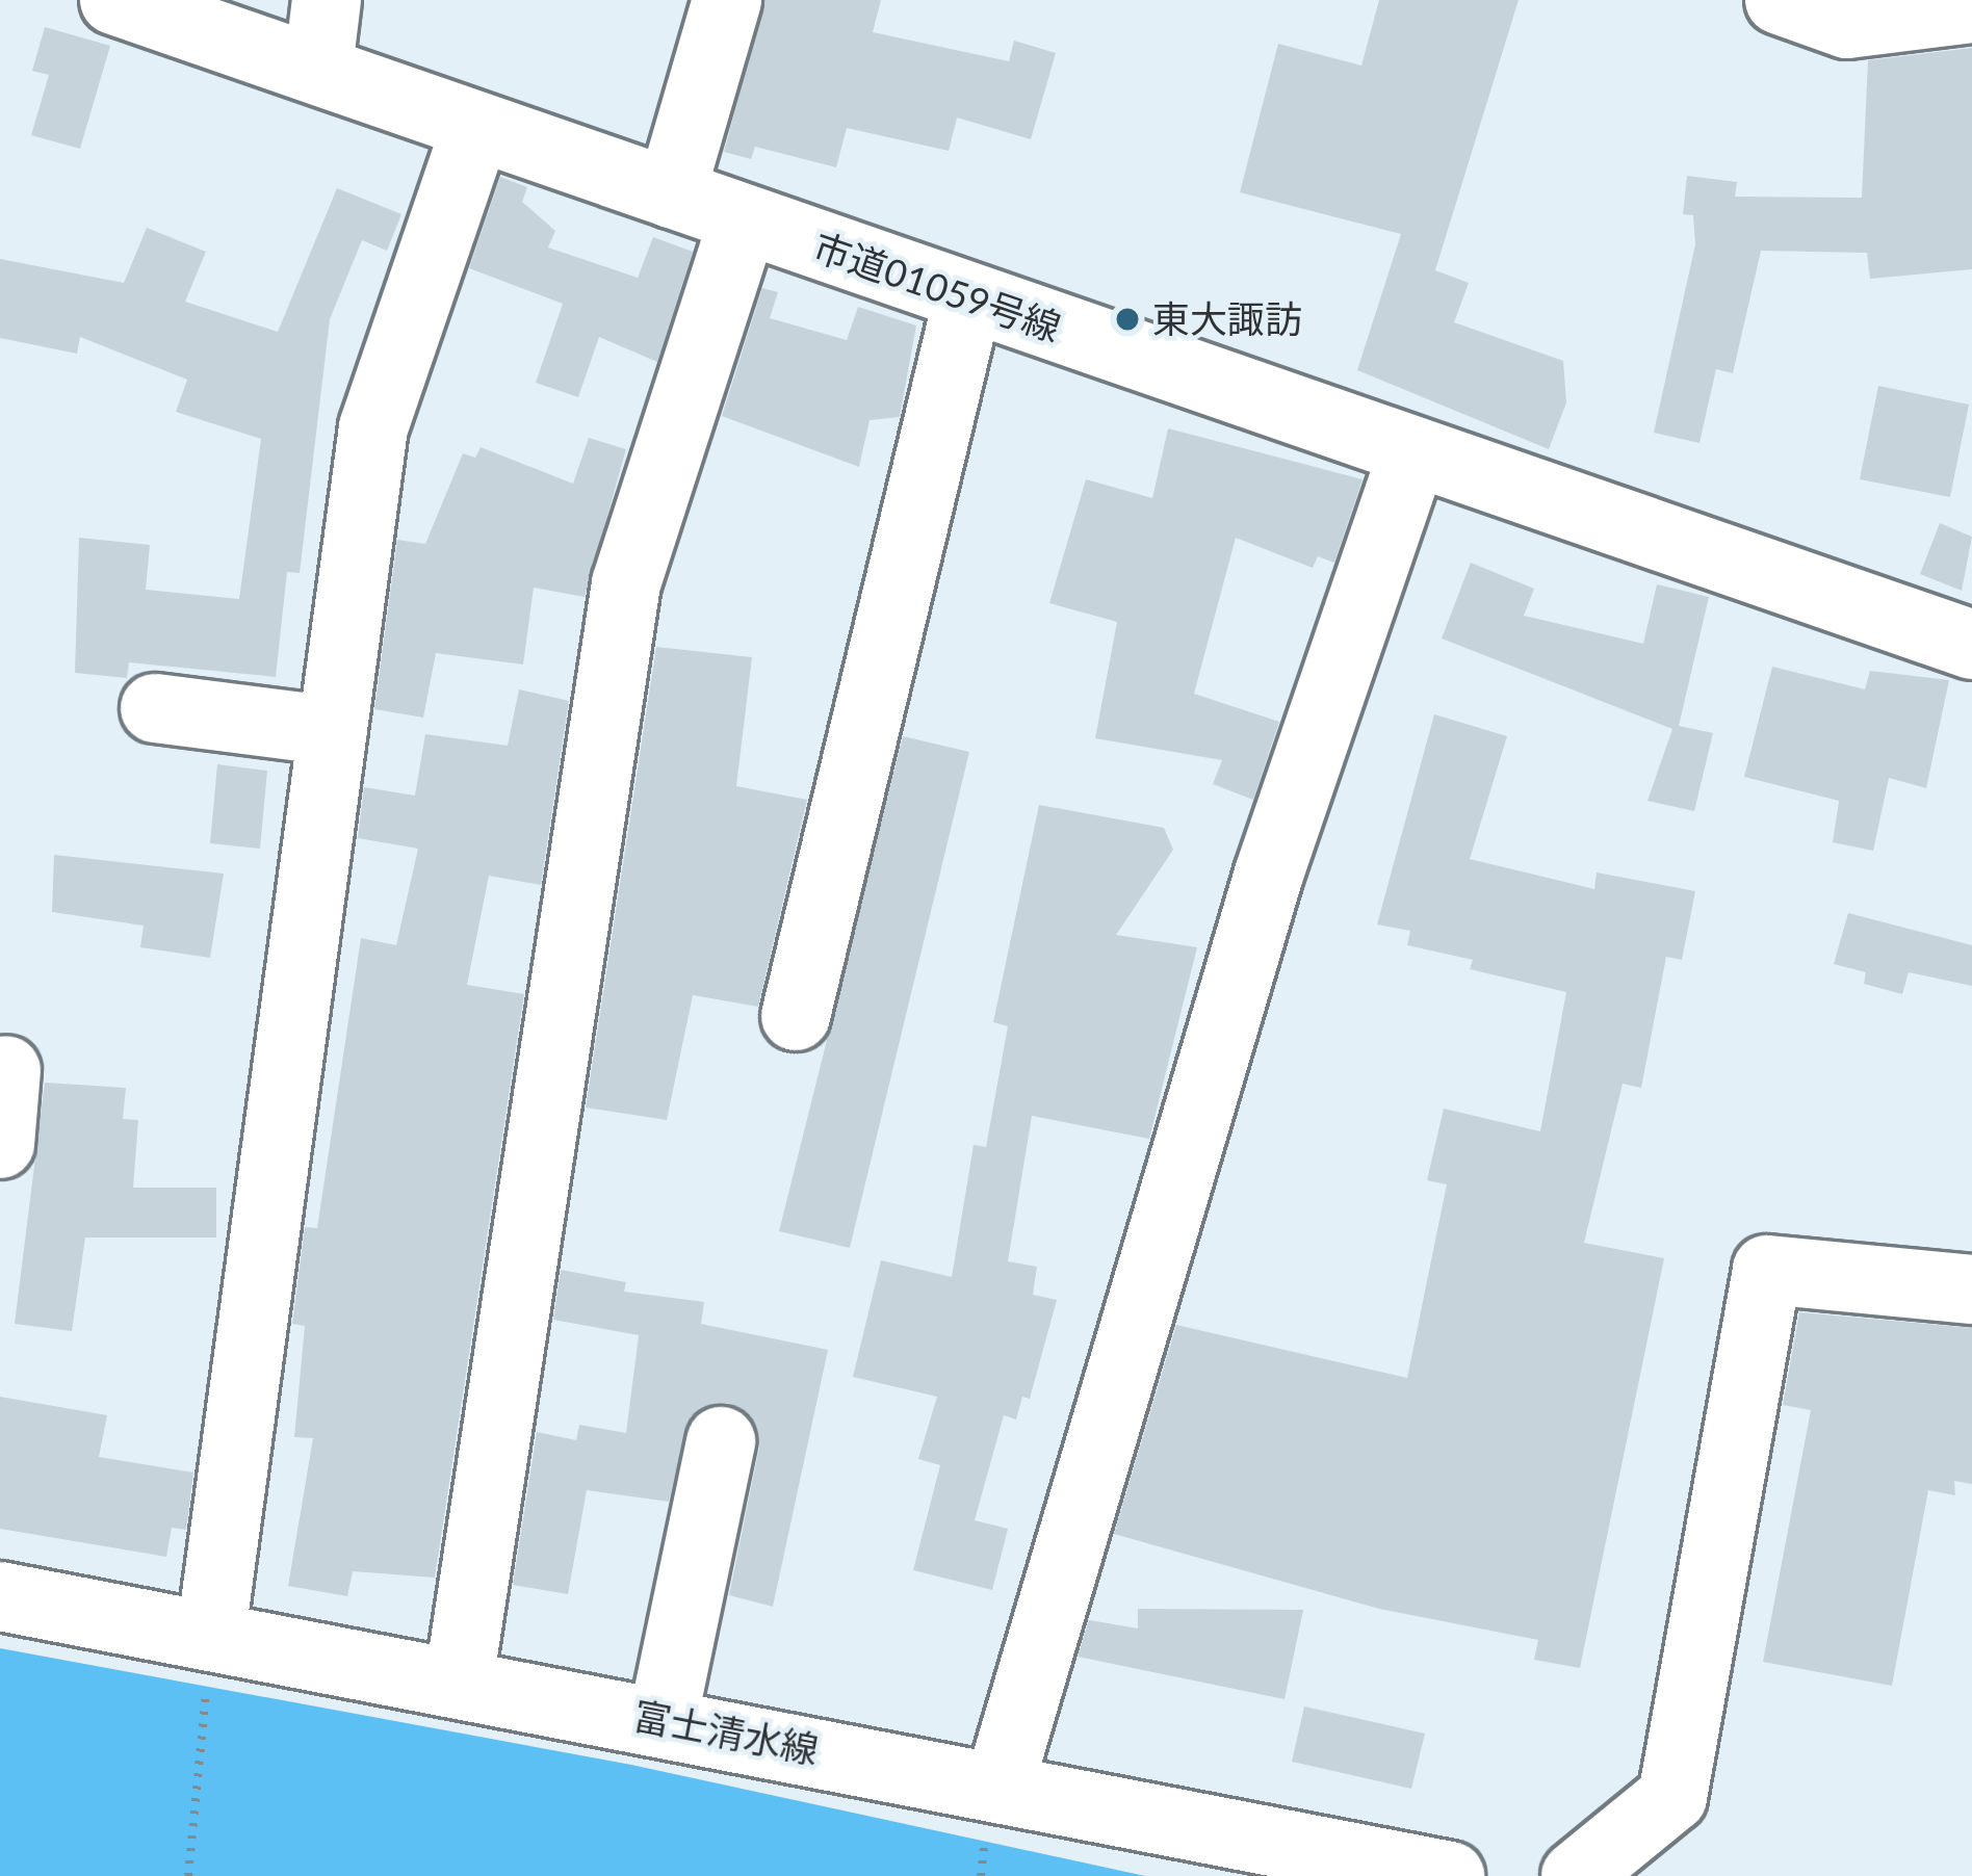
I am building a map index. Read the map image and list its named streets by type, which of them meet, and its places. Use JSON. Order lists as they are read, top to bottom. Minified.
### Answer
{"streets":{"street":["市道01059号線","富士清水線"]},"places":["東大諏訪"]}
